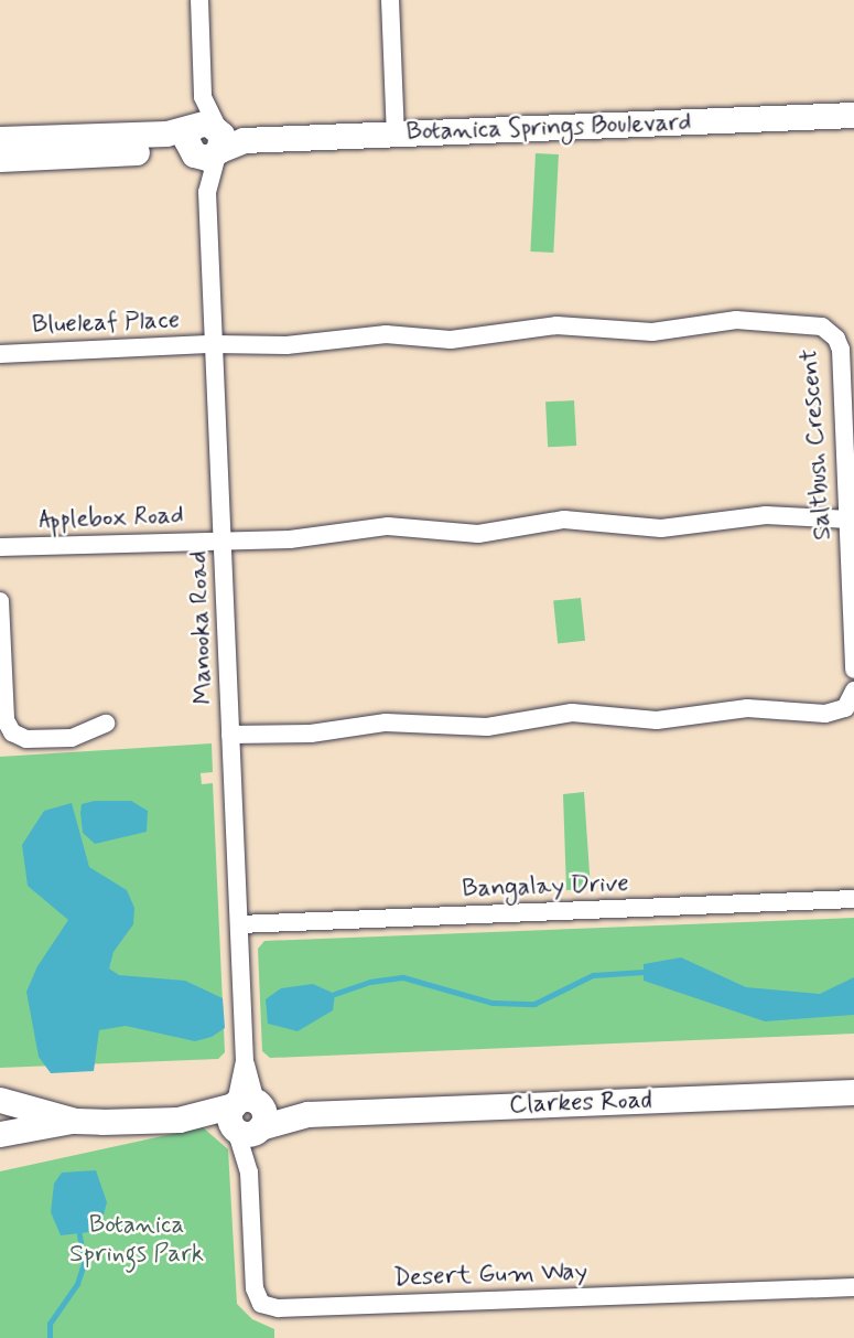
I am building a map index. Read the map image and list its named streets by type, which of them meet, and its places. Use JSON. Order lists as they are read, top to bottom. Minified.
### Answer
{"streets":{"street":["Botanica Springs Boulevard","Blueleaf Place","Saltbush Crescent","Applebox Road","Manooka Road","Bangalay Drive","Clarkes Road","Desert Gum Way"]},"crossings":[["Botanica Springs Boulevard","Manooka Road"],["Blueleaf Place","Saltbush Crescent"],["Blueleaf Place","Manooka Road"],["Saltbush Crescent","Applebox Road"],["Saltbush Crescent","Manooka Road"],["Applebox Road","Manooka Road"],["Manooka Road","Bangalay Drive"],["Manooka Road","Clarkes Road"],["Manooka Road","Desert Gum Way"],["Clarkes Road","Desert Gum Way"]],"parks":["Botanica Springs Park"]}
